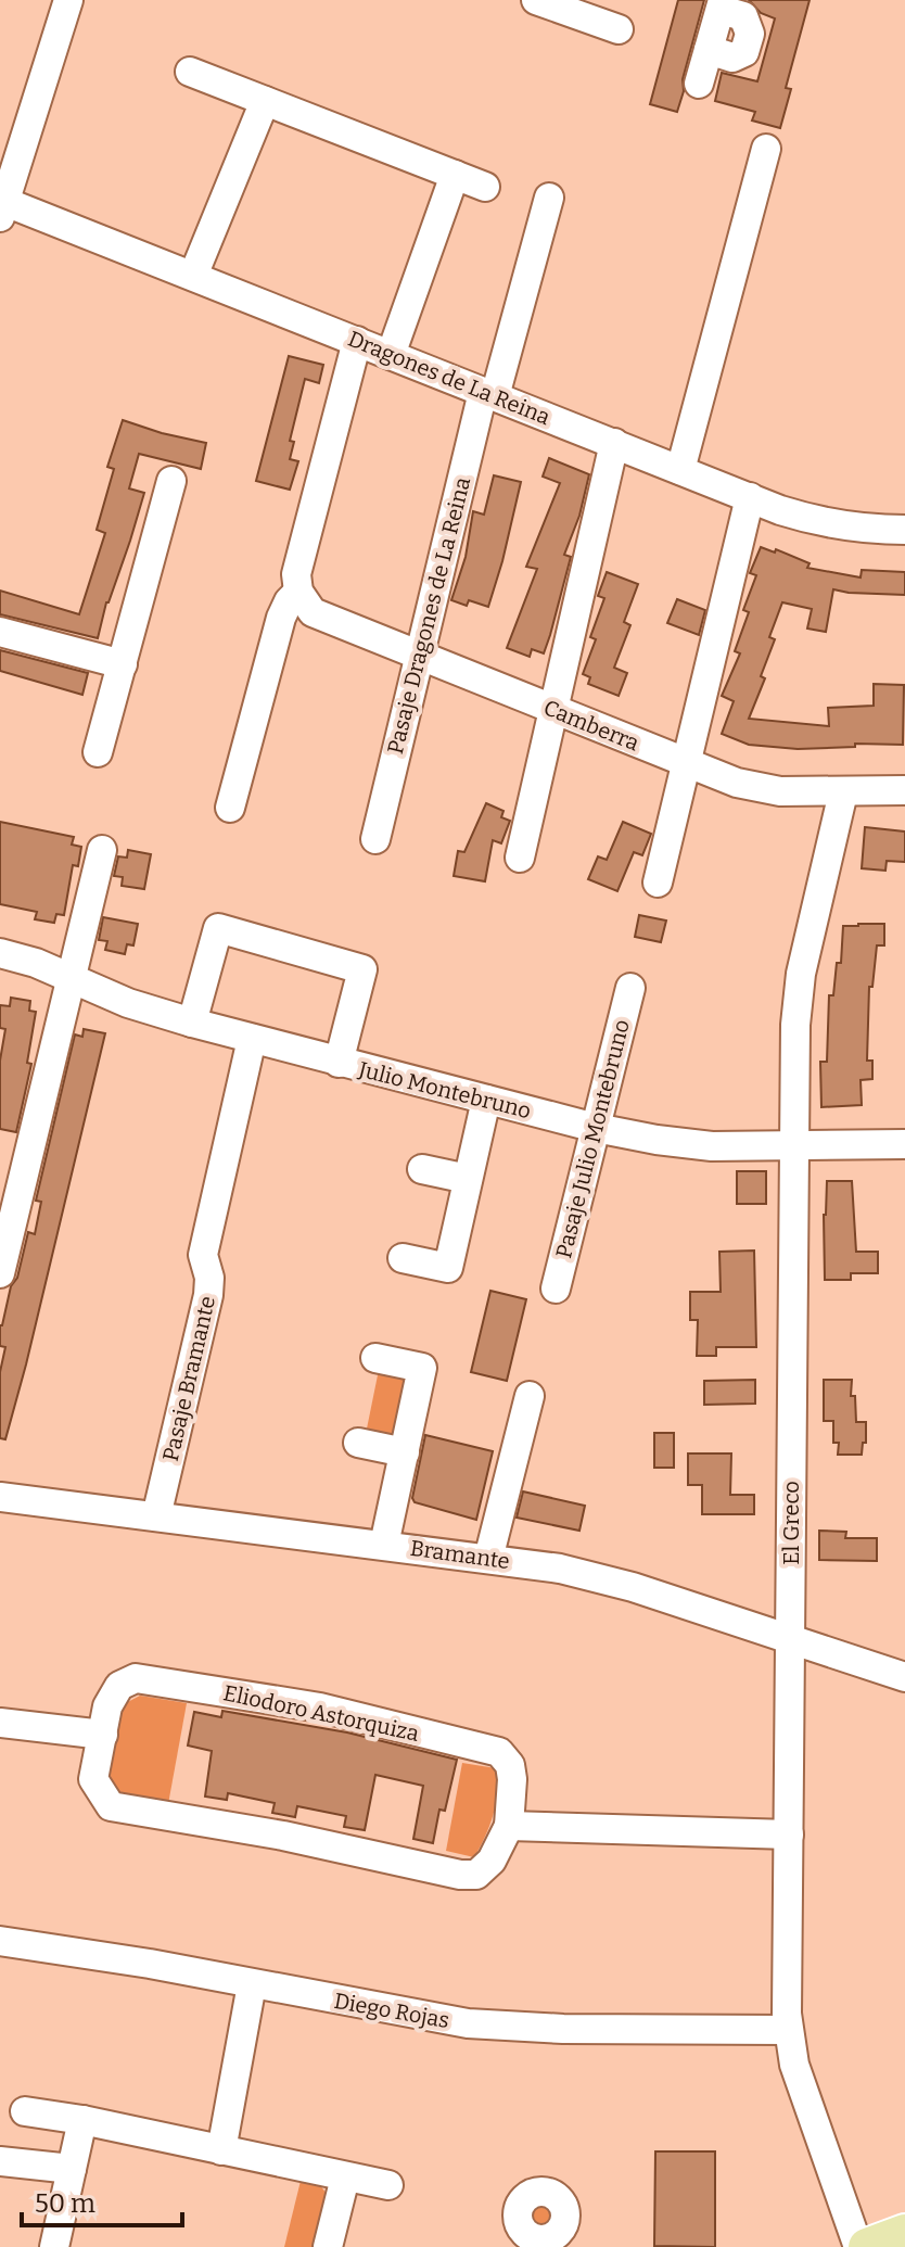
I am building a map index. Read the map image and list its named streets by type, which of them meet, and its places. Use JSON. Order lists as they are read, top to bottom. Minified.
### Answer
{"streets":{"street":["Dragones de La Reina","Pasaje Dragones de La Reina","Camberra","Julio Montebruno","Pasaje Julio Montebruno","Pasaje Bramante","El Greco","Bramante","Eliodoro Astorquiza","Diego Rojas"]},"crossings":[["Dragones de La Reina","Pasaje Dragones de La Reina"],["Pasaje Dragones de La Reina","Camberra"],["Camberra","El Greco"],["Julio Montebruno","Pasaje Julio Montebruno"],["Julio Montebruno","Pasaje Bramante"],["Julio Montebruno","El Greco"],["Pasaje Bramante","Bramante"],["El Greco","Bramante"],["El Greco","Diego Rojas"]],"scale_bar":"50 m"}
